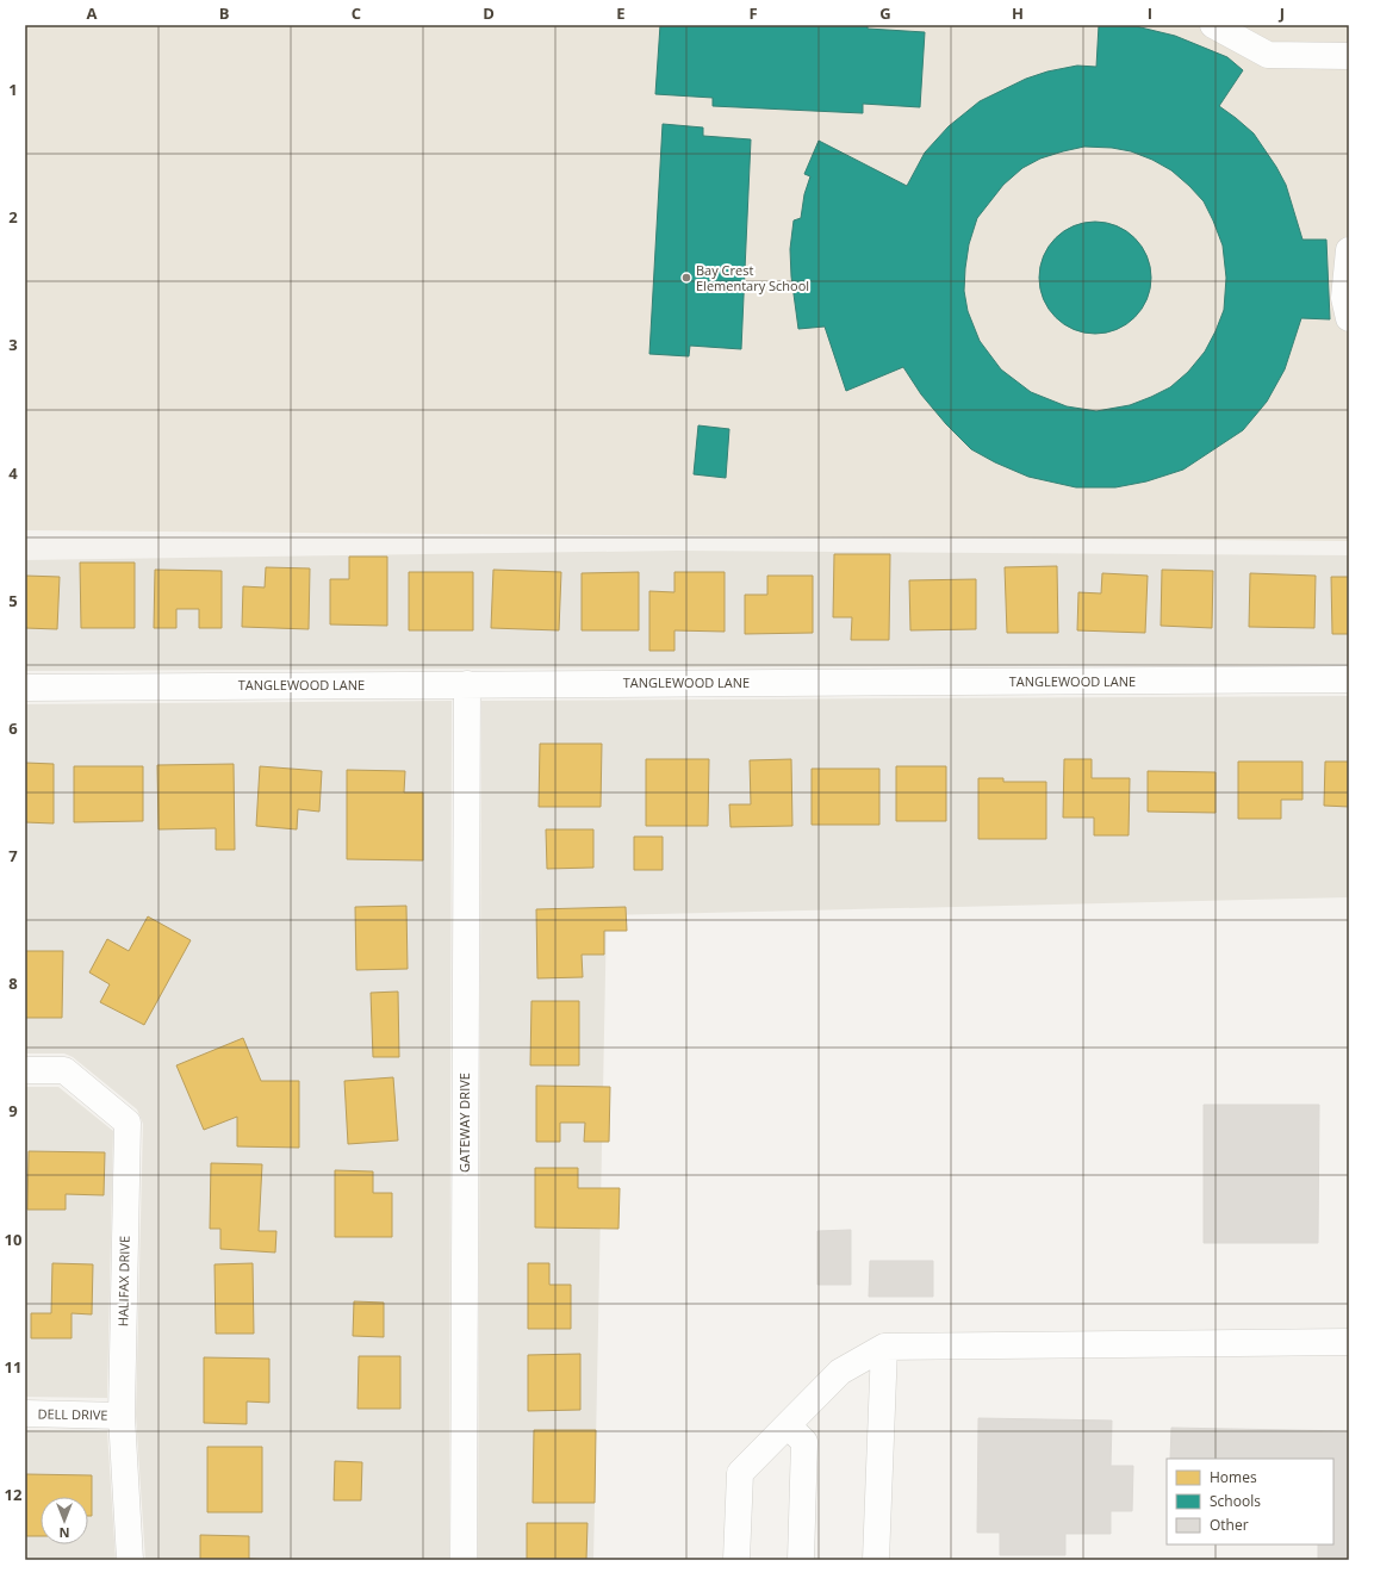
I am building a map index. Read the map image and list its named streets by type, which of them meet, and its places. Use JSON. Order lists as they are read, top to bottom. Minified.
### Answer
{"streets":{"street":["TANGLEWOOD LANE","GATEWAY DRIVE","HALIFAX DRIVE","DELL DRIVE"]},"crossings":[["TANGLEWOOD LANE","GATEWAY DRIVE"],["HALIFAX DRIVE","DELL DRIVE"]],"places":["Bay Crest Elementary School"],"legend":["Homes","Schools","Other"],"north":"bottom","grid":{"columns":["A","B","C","D","E","F","G","H","I","J"],"rows":["1","2","3","4","5","6","7","8","9","10","11","12"]}}
